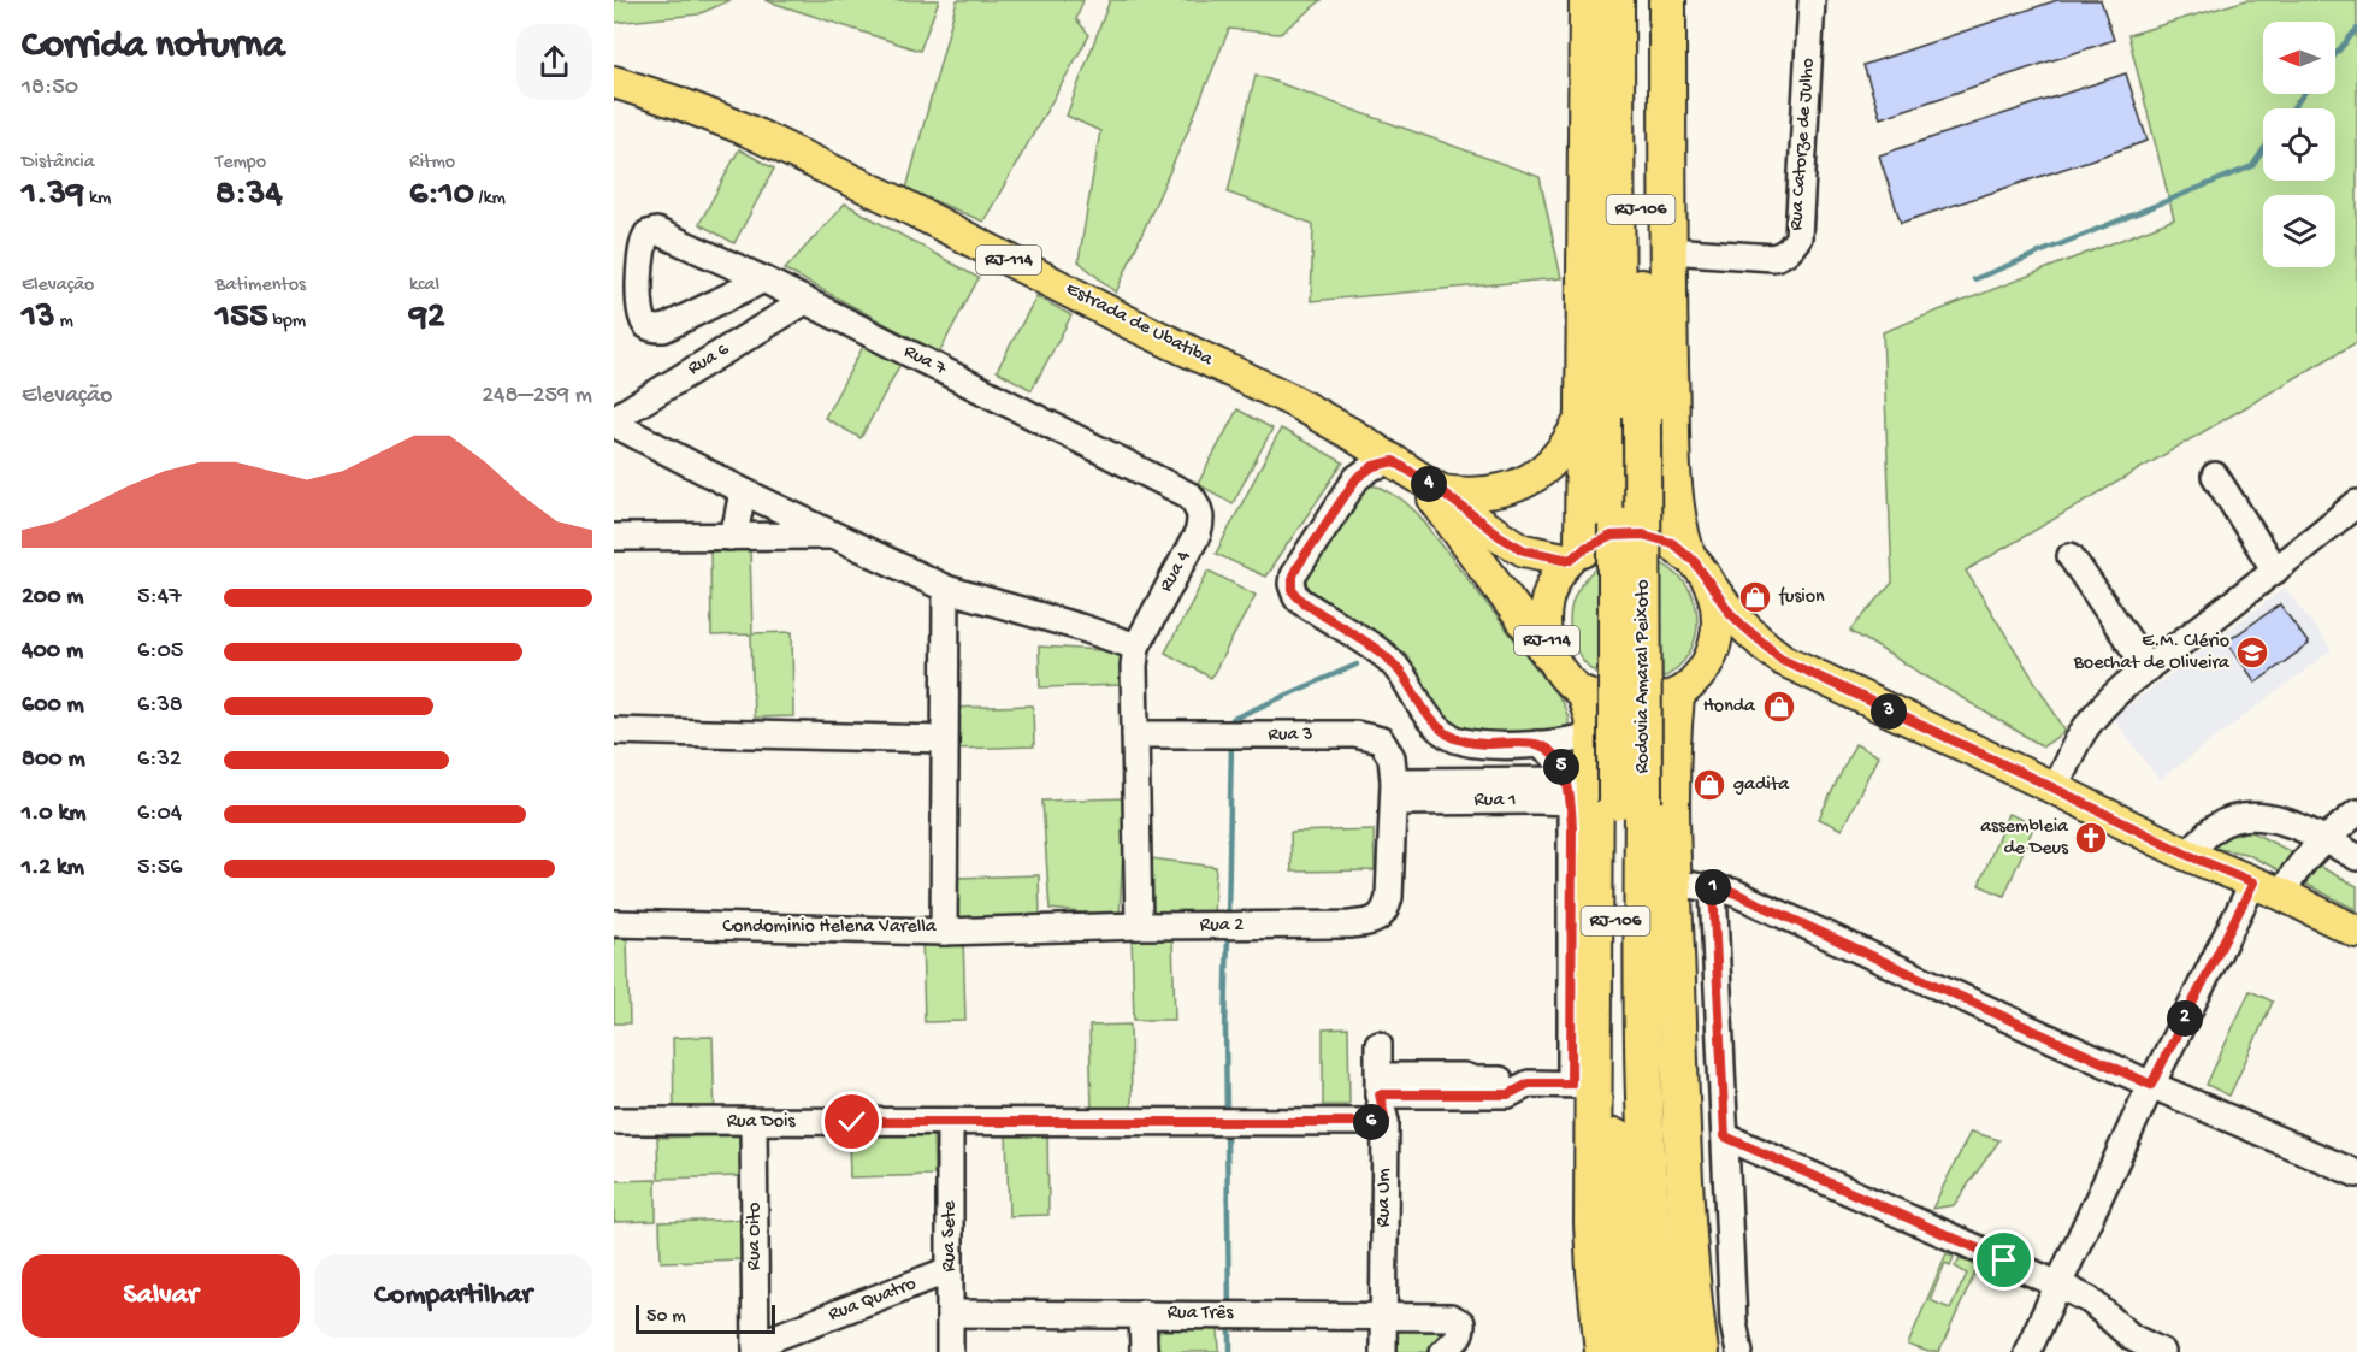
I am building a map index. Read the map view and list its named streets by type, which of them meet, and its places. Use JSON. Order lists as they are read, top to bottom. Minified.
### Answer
{"streets":{"highway":["RJ-106","Rodovia Amaral Peixoto"],"main road":["RJ-114","Estrada de Ubatiba"],"street":["Rua Catorze de Julho","Rua 6","Rua 7","Rua 4","Rua 3","Rua 1","Rua 2","Condominio Helena Varella","Rua Dois","Rua Um","Rua Oito","Rua Sete","Rua Quatro","Rua Três"]},"crossings":[["RJ-114","Estrada de Ubatiba"],["Rua 6","Rua 7"],["Rua 7","Rua 4"],["Rodovia Amaral Peixoto","Rua 1"],["Rua 3","Rua 1"],["Rua 3","Rua 2"],["Rua 1","Rua 2"],["Rua 2","Condominio Helena Varella"],["Rua Dois","Rua Um"],["Rua Dois","Rua Oito"],["Rua Dois","Rua Sete"],["Rua Um","Rua Três"],["Rua Oito","Rua Quatro"],["Rua Sete","Rua Quatro"],["Rua Sete","Rua Três"]],"places":{"shop":["fusion","Honda","gadita"],"school or university":["E.M. Clério Boechat de Oliveira"],"church":["assembleia de Deus"]},"scale_bar":"50 m","north":"left","page":{"heading":["Corrida noturna","18:50"],"stats":[["Distância","1.39 km"],["Tempo","8:34"],["Ritmo","6:10 /km"],["Elevação","13 m"],["Batimentos","155 bpm"],["kcal","92"]],"chart":["Elevação","248–259 m"],"pins":["4","3","5","1","2","6"],"list":[{"name":"200 m","note":"5:47"},{"name":"400 m","note":"6:05"},{"name":"600 m","note":"6:38"},{"name":"800 m","note":"6:32"},{"name":"1.0 km","note":"6:04"},{"name":"1.2 km","note":"5:56"}],"buttons":["Salvar","Compartilhar"],"scale":"50 m"}}
